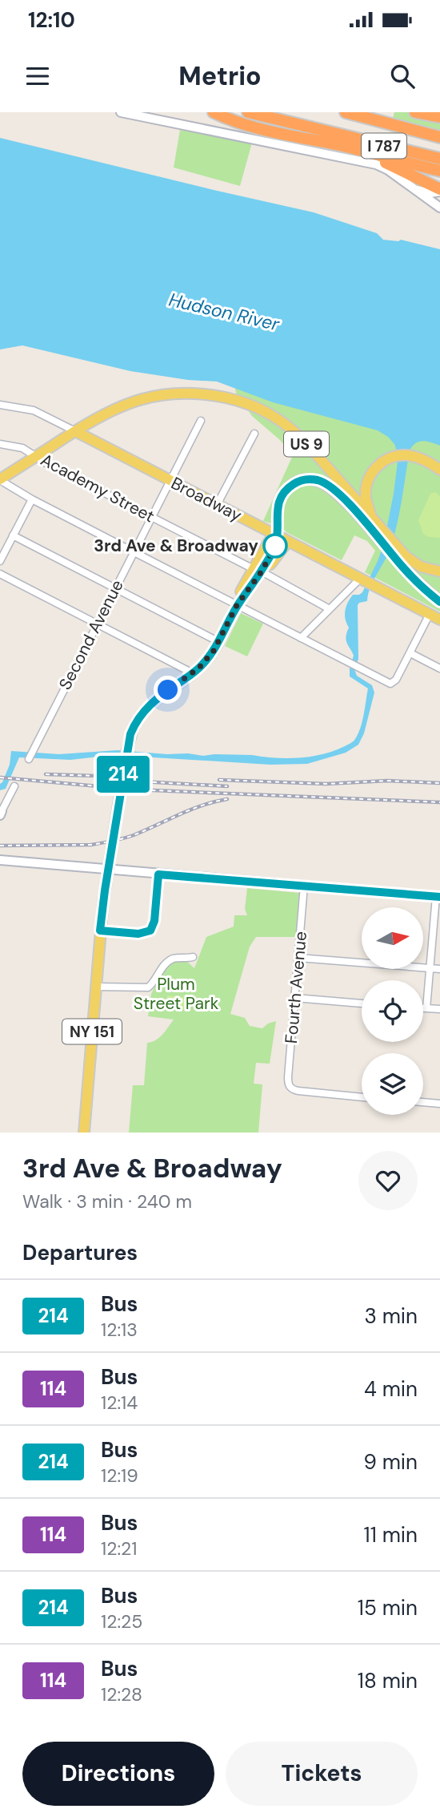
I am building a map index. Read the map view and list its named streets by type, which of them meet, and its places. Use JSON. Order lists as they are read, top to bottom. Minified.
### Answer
{"streets":{"highway":["I 787"],"main road":["US 9","Broadway","NY 151"],"street":["Academy Street","Second Avenue","Fourth Avenue"]},"crossings":[["US 9","Academy Street"],["US 9","Broadway"],["Academy Street","Second Avenue"],["Academy Street","NY 151"],["Broadway","Second Avenue"],["Broadway","NY 151"]],"water":["Hudson River"],"parks":["Plum Street Park"],"places":["3rd Ave & Broadway"],"lines":["bus line 214"],"north":"right","page":{"status":"12:10","header":"Metrio","on_map":"214","heading":[["3rd Ave & Broadway","Walk · 3 min · 240 m"],"Departures"],"list":[{"mark":"214","name":"Bus","note":"12:13","value":"3 min"},{"mark":"114","name":"Bus","note":"12:14","value":"4 min"},{"mark":"214","name":"Bus","note":"12:19","value":"9 min"},{"mark":"114","name":"Bus","note":"12:21","value":"11 min"},{"mark":"214","name":"Bus","note":"12:25","value":"15 min"},{"mark":"114","name":"Bus","note":"12:28","value":"18 min"}],"buttons":["Directions","Tickets"]}}
